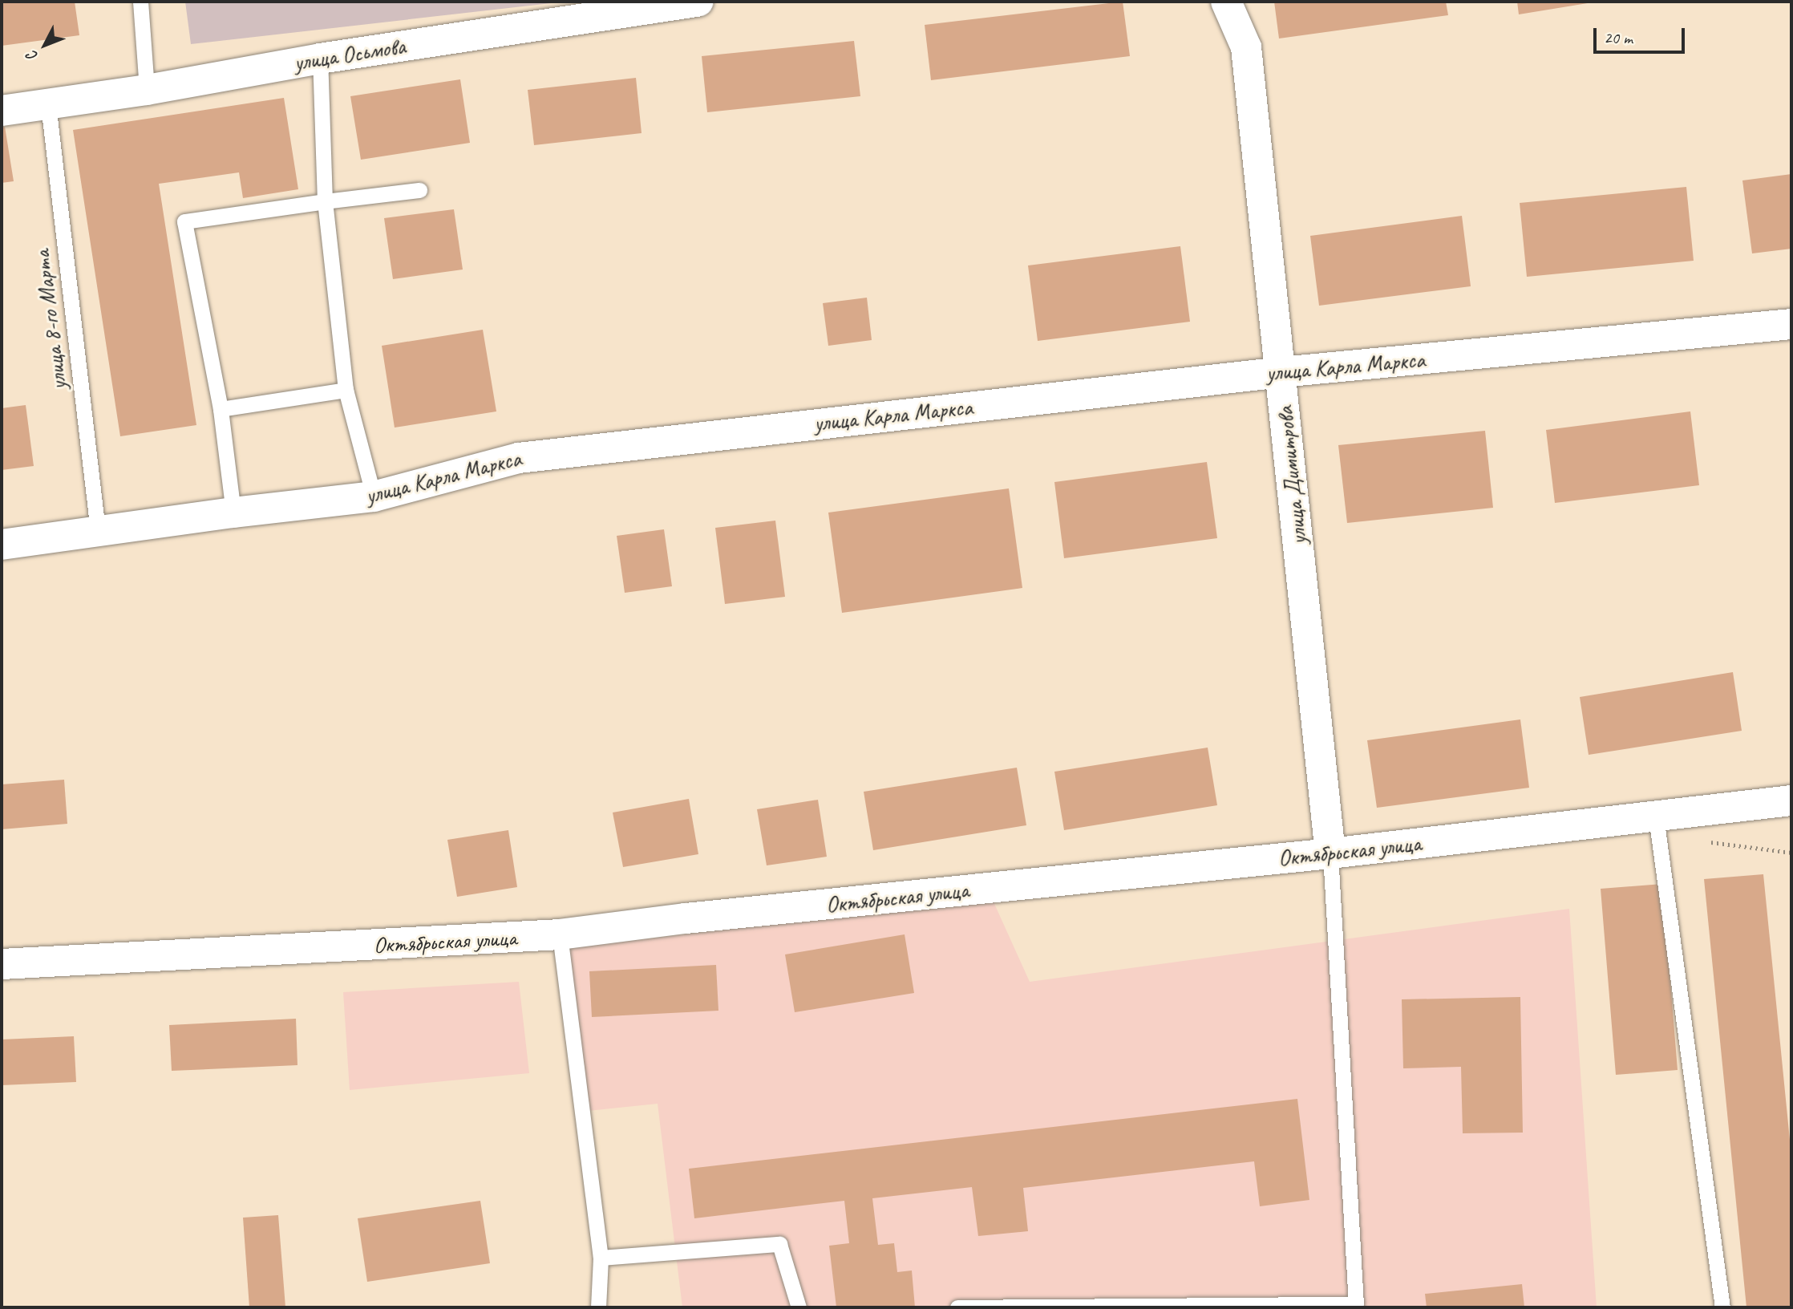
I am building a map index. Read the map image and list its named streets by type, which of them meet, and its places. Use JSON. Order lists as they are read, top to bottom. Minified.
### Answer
{"streets":{"street":["улица Осьмова","улица Карла Маркса","улица Димитрова","Октябрьская улица"],"lane":["улица 8-го Марта"]},"crossings":[["улица Осьмова","улица 8-го Марта"],["улица 8-го Марта","улица Карла Маркса"],["улица Карла Маркса","улица Димитрова"],["улица Димитрова","Октябрьская улица"]],"scale_bar":"20 m","north":"bottom left"}
